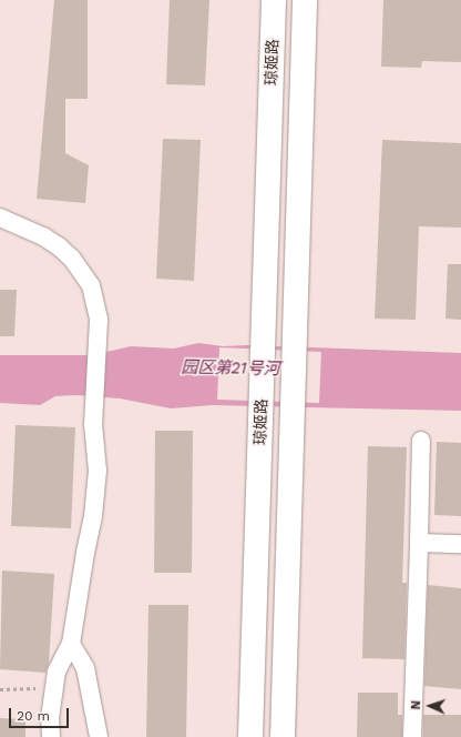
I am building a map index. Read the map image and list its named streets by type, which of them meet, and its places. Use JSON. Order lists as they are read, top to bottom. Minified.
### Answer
{"streets":{"main road":["琼姬路"]},"water":["园区第21号河"],"scale_bar":"20 m","north":"left"}
